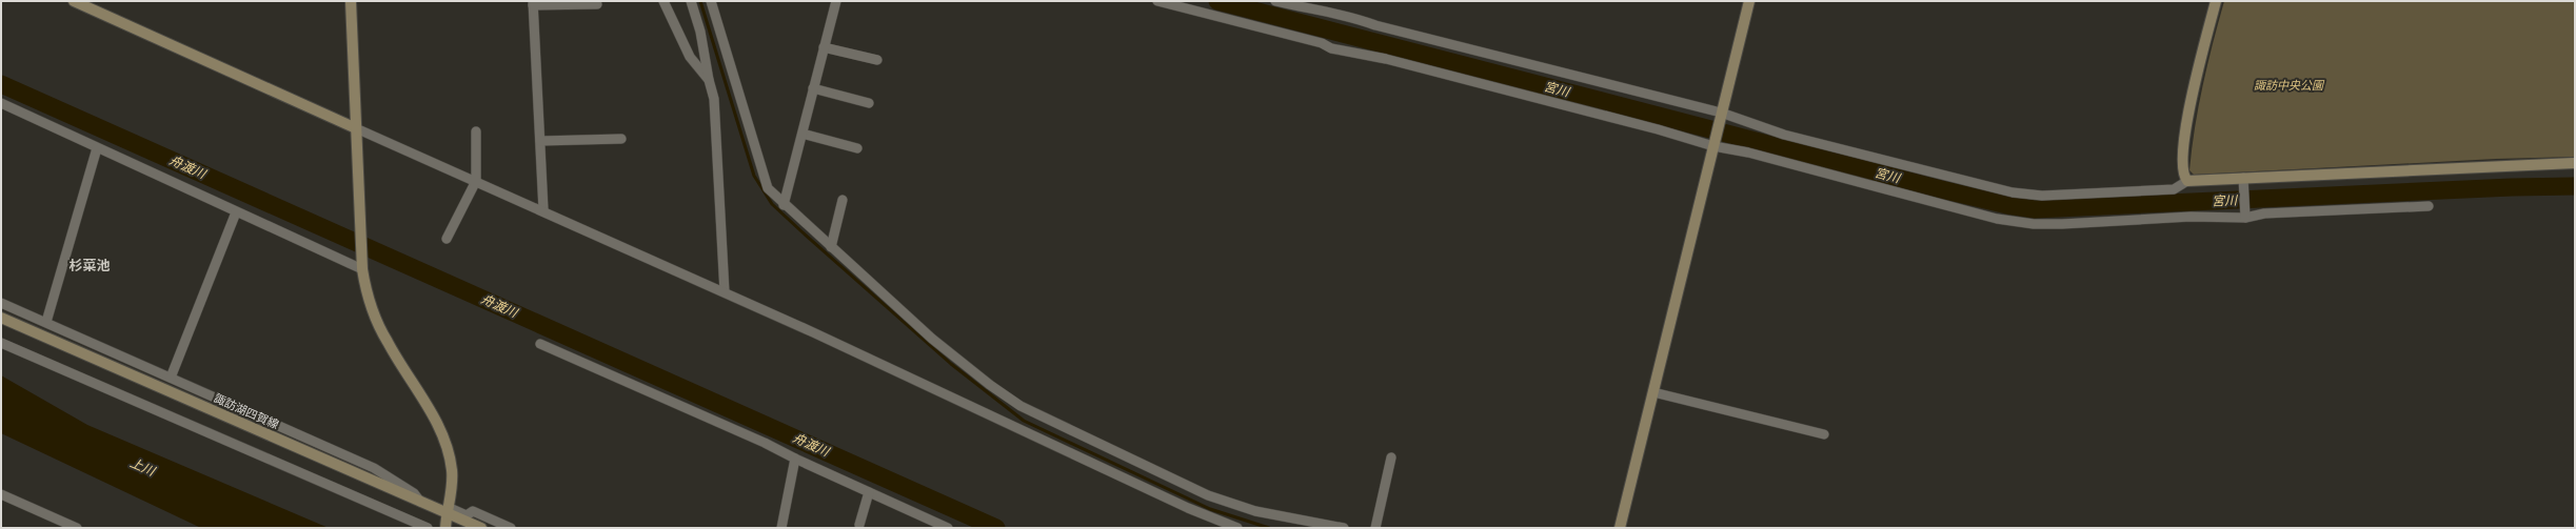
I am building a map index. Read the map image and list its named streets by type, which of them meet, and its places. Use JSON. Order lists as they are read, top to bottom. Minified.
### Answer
{"streets":{"street":["諏訪湖四賀線"]},"districts":["杉菜池"],"water":["宮川","舟渡川","上川"],"parks":["諏訪中央公園"]}
